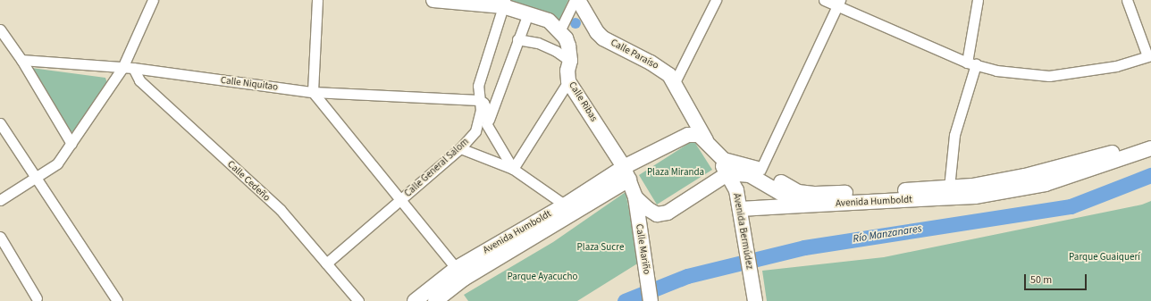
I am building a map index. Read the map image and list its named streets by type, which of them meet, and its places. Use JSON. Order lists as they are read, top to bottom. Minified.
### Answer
{"streets":{"main road":["Calle Paraíso","Calle Ribas","Avenida Humboldt","Avenida Bermúdez","Calle Mariño"],"street":["Calle Niquitao","Calle General Salom","Calle Cedeño"]},"crossings":[["Calle Paraíso","Avenida Humboldt"],["Calle Paraíso","Avenida Bermúdez"],["Calle Niquitao","Calle General Salom"],["Calle Niquitao","Calle Cedeño"],["Calle Ribas","Calle General Salom"],["Calle Ribas","Avenida Humboldt"],["Calle General Salom","Calle Cedeño"],["Avenida Humboldt","Avenida Bermúdez"]],"water":["Río Manzanares"],"parks":["Plaza Miranda","Plaza Sucre","Parque Guaiquerí","Parque Ayacucho"],"scale_bar":"50 m"}
